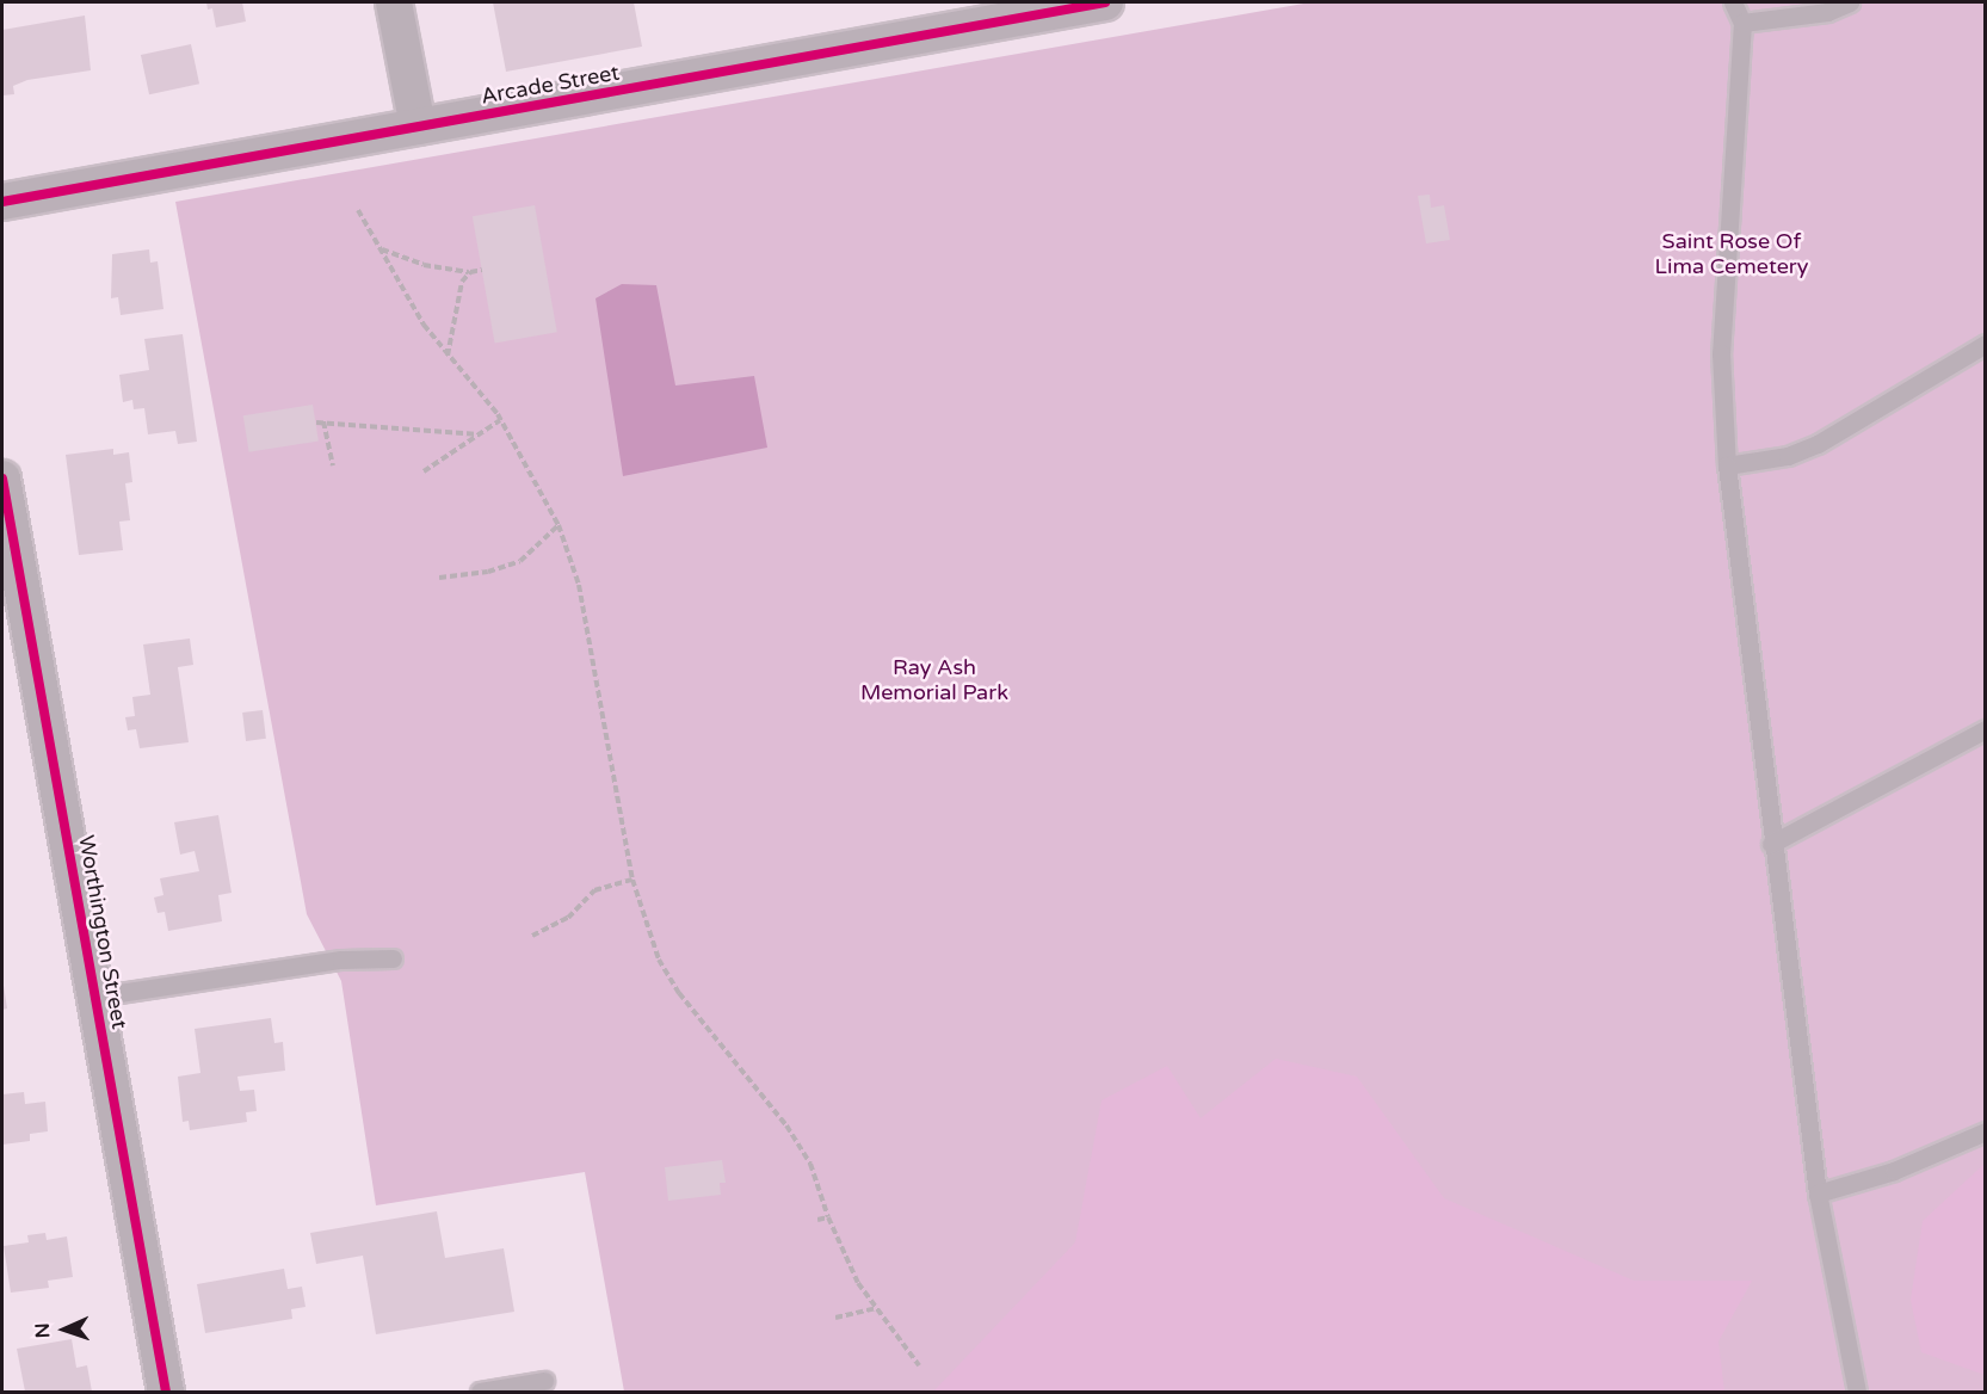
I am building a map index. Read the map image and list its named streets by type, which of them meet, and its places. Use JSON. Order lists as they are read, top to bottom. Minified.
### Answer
{"streets":{"street":["Arcade Street","Worthington Street"]},"parks":["Saint Rose Of Lima Cemetery","Ray Ash Memorial Park"],"north":"left"}
